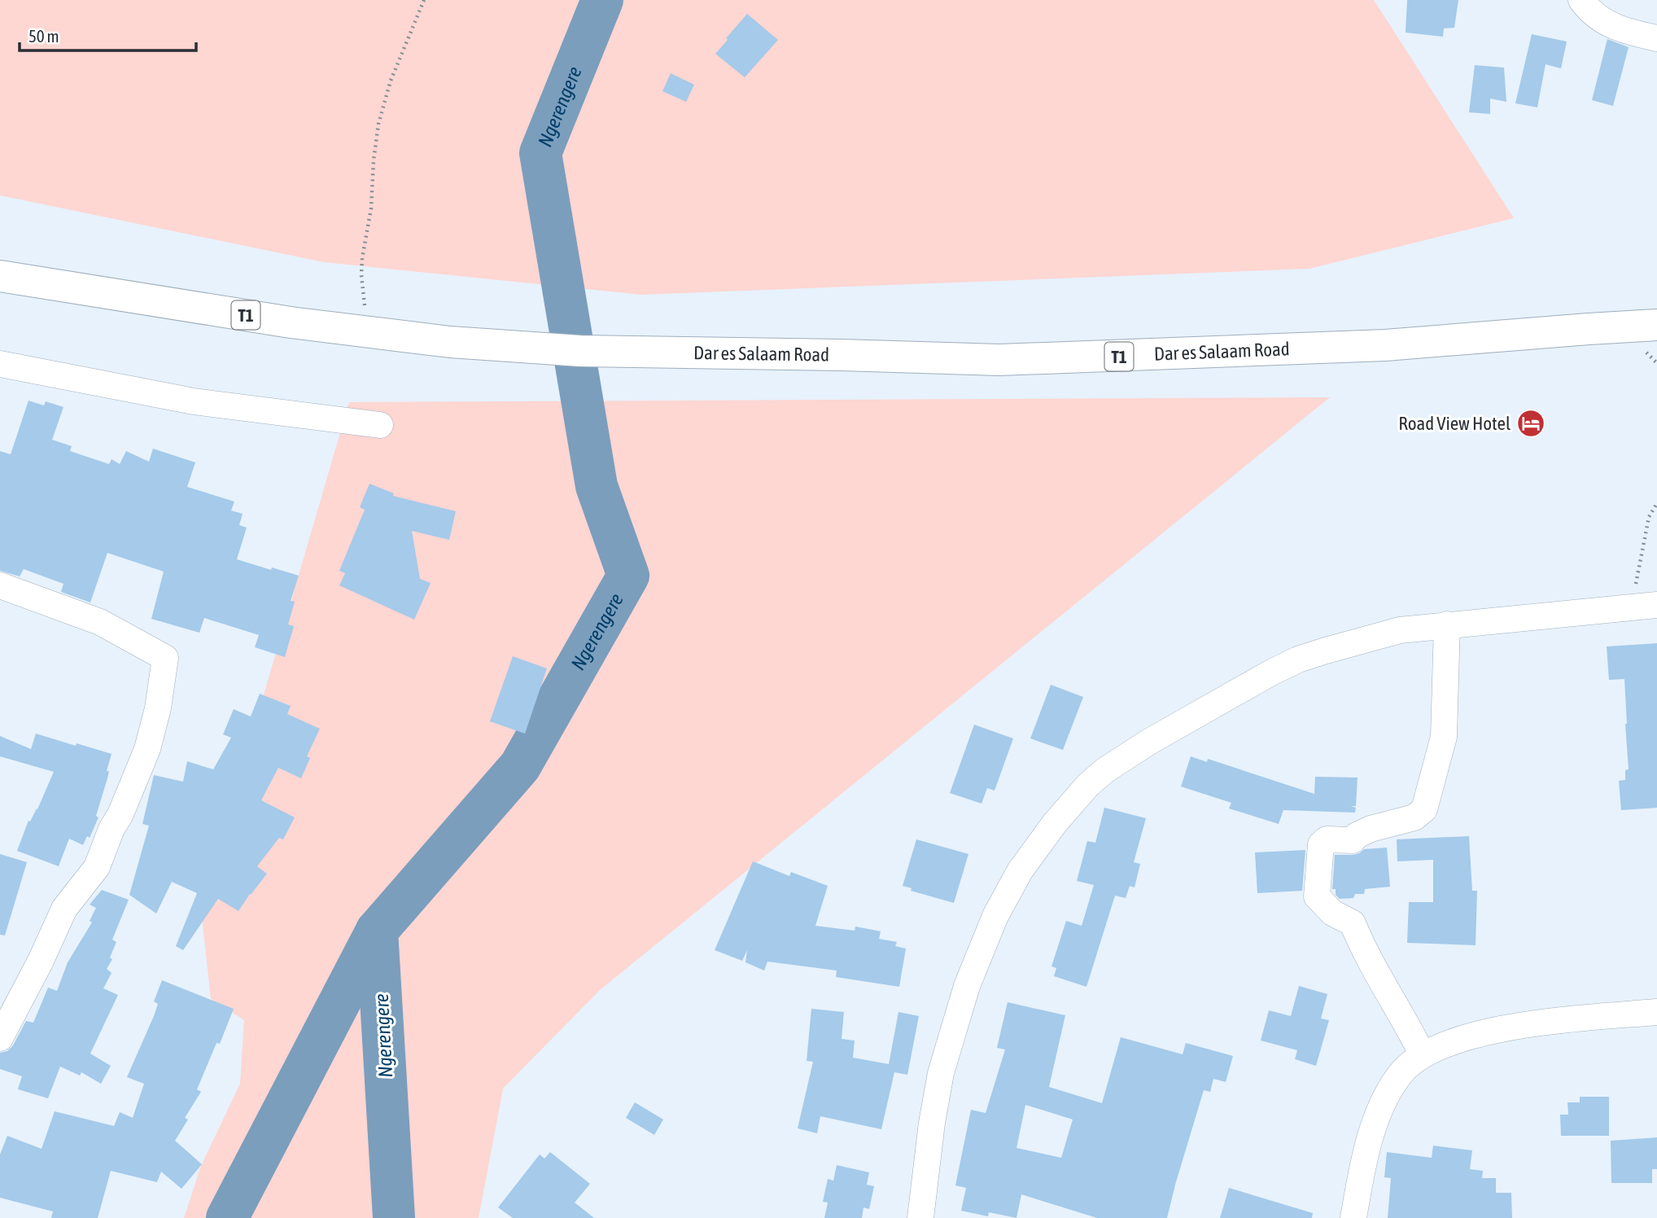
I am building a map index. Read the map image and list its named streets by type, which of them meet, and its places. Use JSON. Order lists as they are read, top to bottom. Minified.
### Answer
{"streets":{"highway":["T1","Dar es Salaam Road"]},"crossings":[["T1","Dar es Salaam Road"]],"water":["Ngerengere"],"places":{"hotel":["Road View Hotel"]},"scale_bar":"50 m"}
